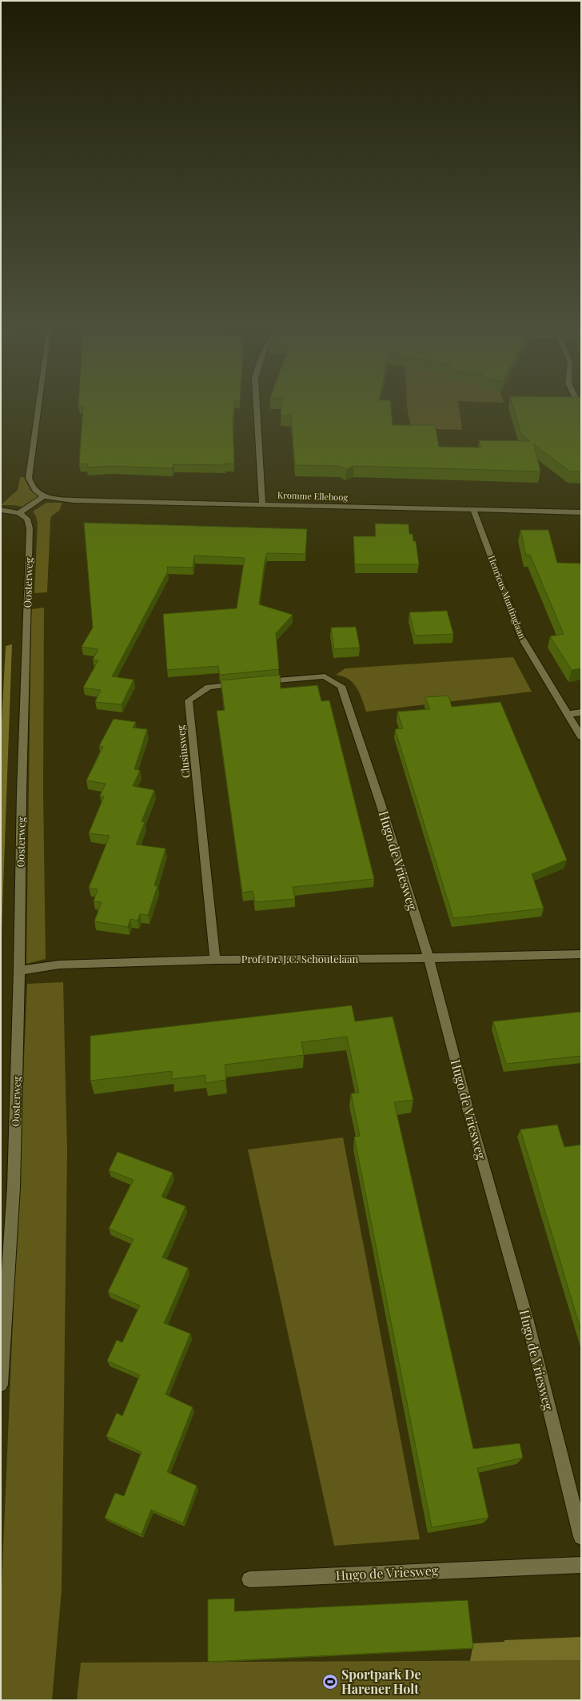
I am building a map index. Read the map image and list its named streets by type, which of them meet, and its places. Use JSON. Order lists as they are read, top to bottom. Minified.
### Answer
{"streets":{"street":["Kromme Elleboog","Oosterweg","Henricus Muntinglaan","Clusiusweg","Hugo de Vriesweg","Prof. Dr. J.C. Schoutelaan"]},"crossings":[["Kromme Elleboog","Henricus Muntinglaan"],["Oosterweg","Prof. Dr. J.C. Schoutelaan"],["Clusiusweg","Prof. Dr. J.C. Schoutelaan"],["Hugo de Vriesweg","Prof. Dr. J.C. Schoutelaan"]],"places":{"sports":["Sportpark De Harener Holt"]}}
